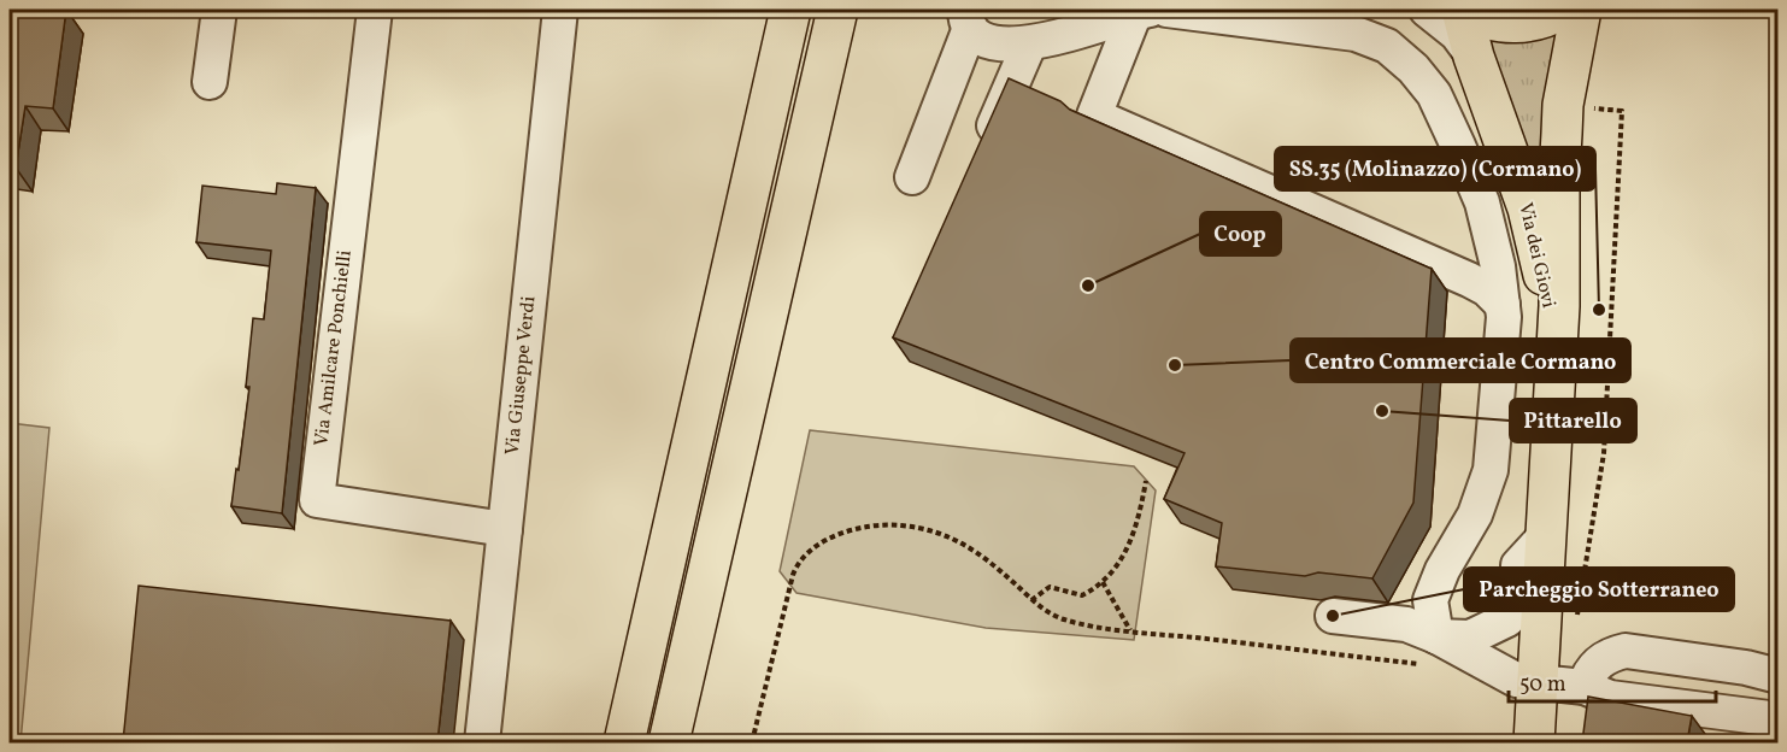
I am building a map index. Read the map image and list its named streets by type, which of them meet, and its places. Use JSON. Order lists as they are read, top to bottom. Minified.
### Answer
{"streets":{"main road":["Via dei Giovi"],"street":["Via Amilcare Ponchielli","Via Giuseppe Verdi"]},"crossings":[["Via Amilcare Ponchielli","Via Giuseppe Verdi"]],"places":["Coop","SS.35 (Molinazzo) (Cormano)","Centro Commerciale Cormano","Pittarello","Parcheggio Sotterraneo"],"scale_bar":"50 m"}
